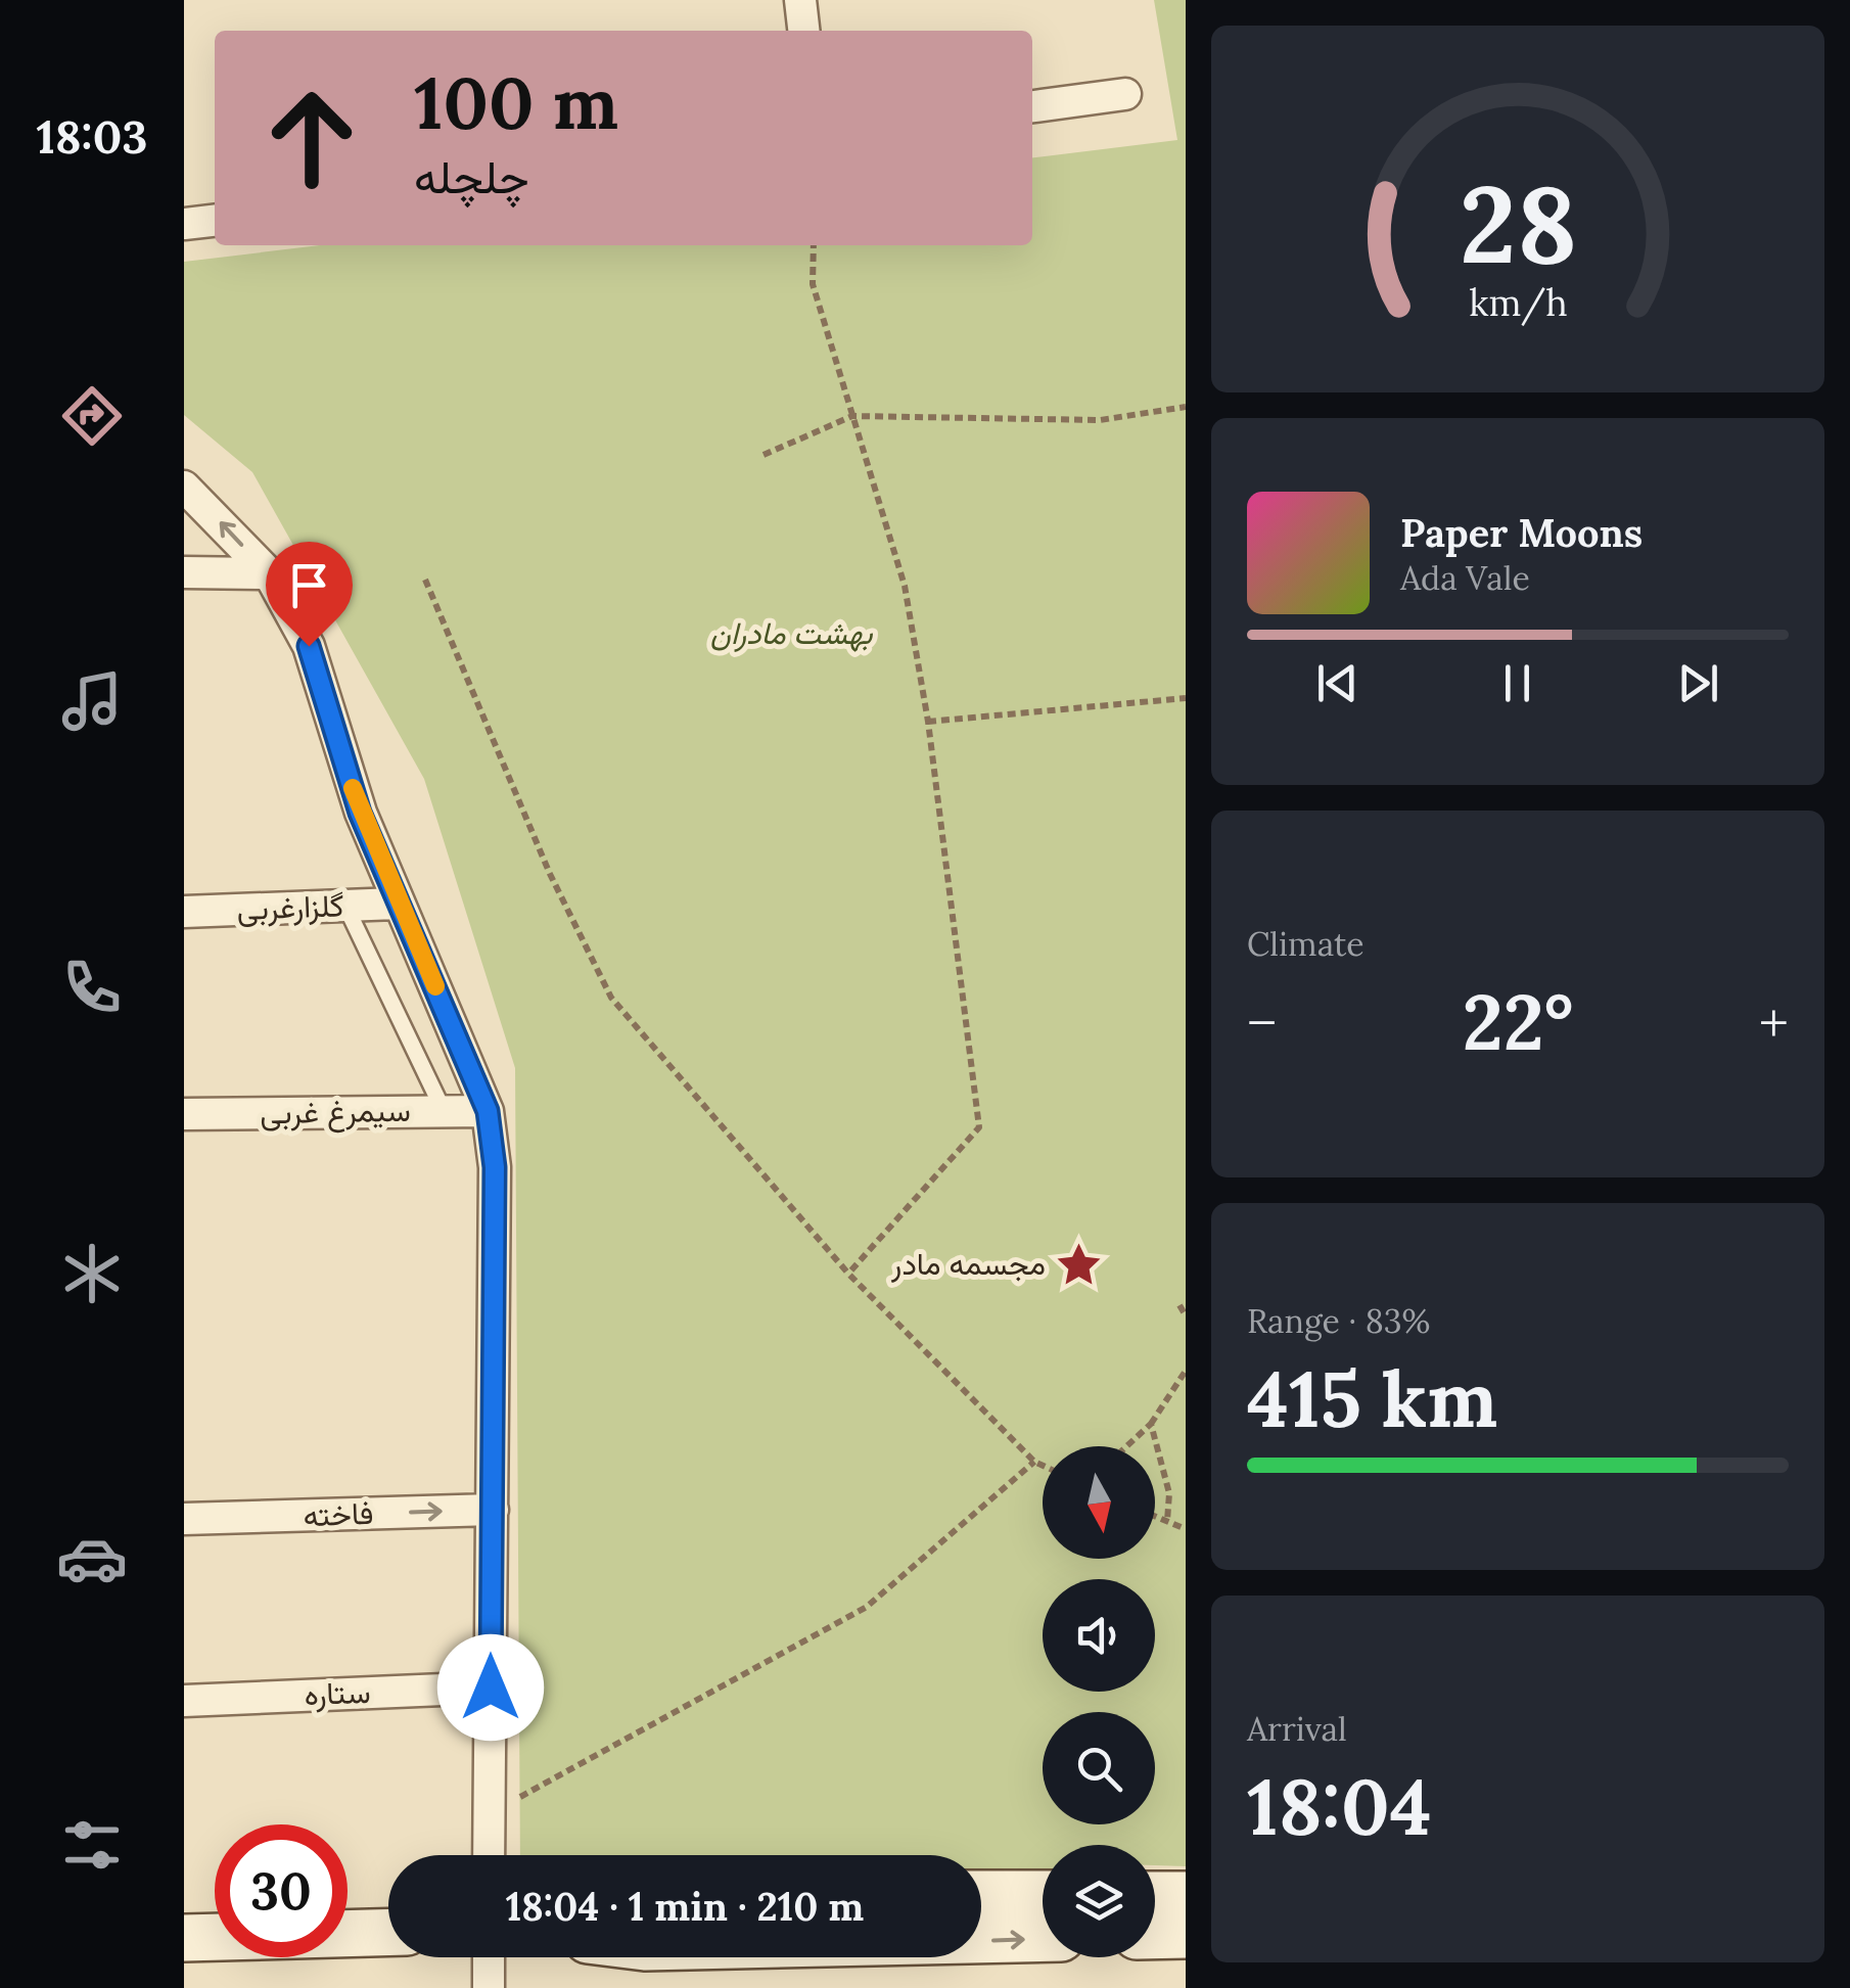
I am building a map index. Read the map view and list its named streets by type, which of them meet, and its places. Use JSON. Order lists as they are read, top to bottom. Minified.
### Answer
{"streets":{"street":["گلزارغربی","سیمرغ غربی","فاخته","ستاره"]},"one_way":["فاخته"],"parks":["بهشت مادران"],"places":{"place":["مجسمه مادر"]},"north":"bottom","page":{"tabs":"18:03","turn":["100 m","چلچله"],"song":["Paper Moons","Ada Vale"],"tile":["Climate",["Range · 83%","415 km"],["Arrival","18:04"]],"heat":["−","22°","+"],"limit":"30","trip":"18:04 · 1 min · 210 m","gauge":["28","km/h"]}}
